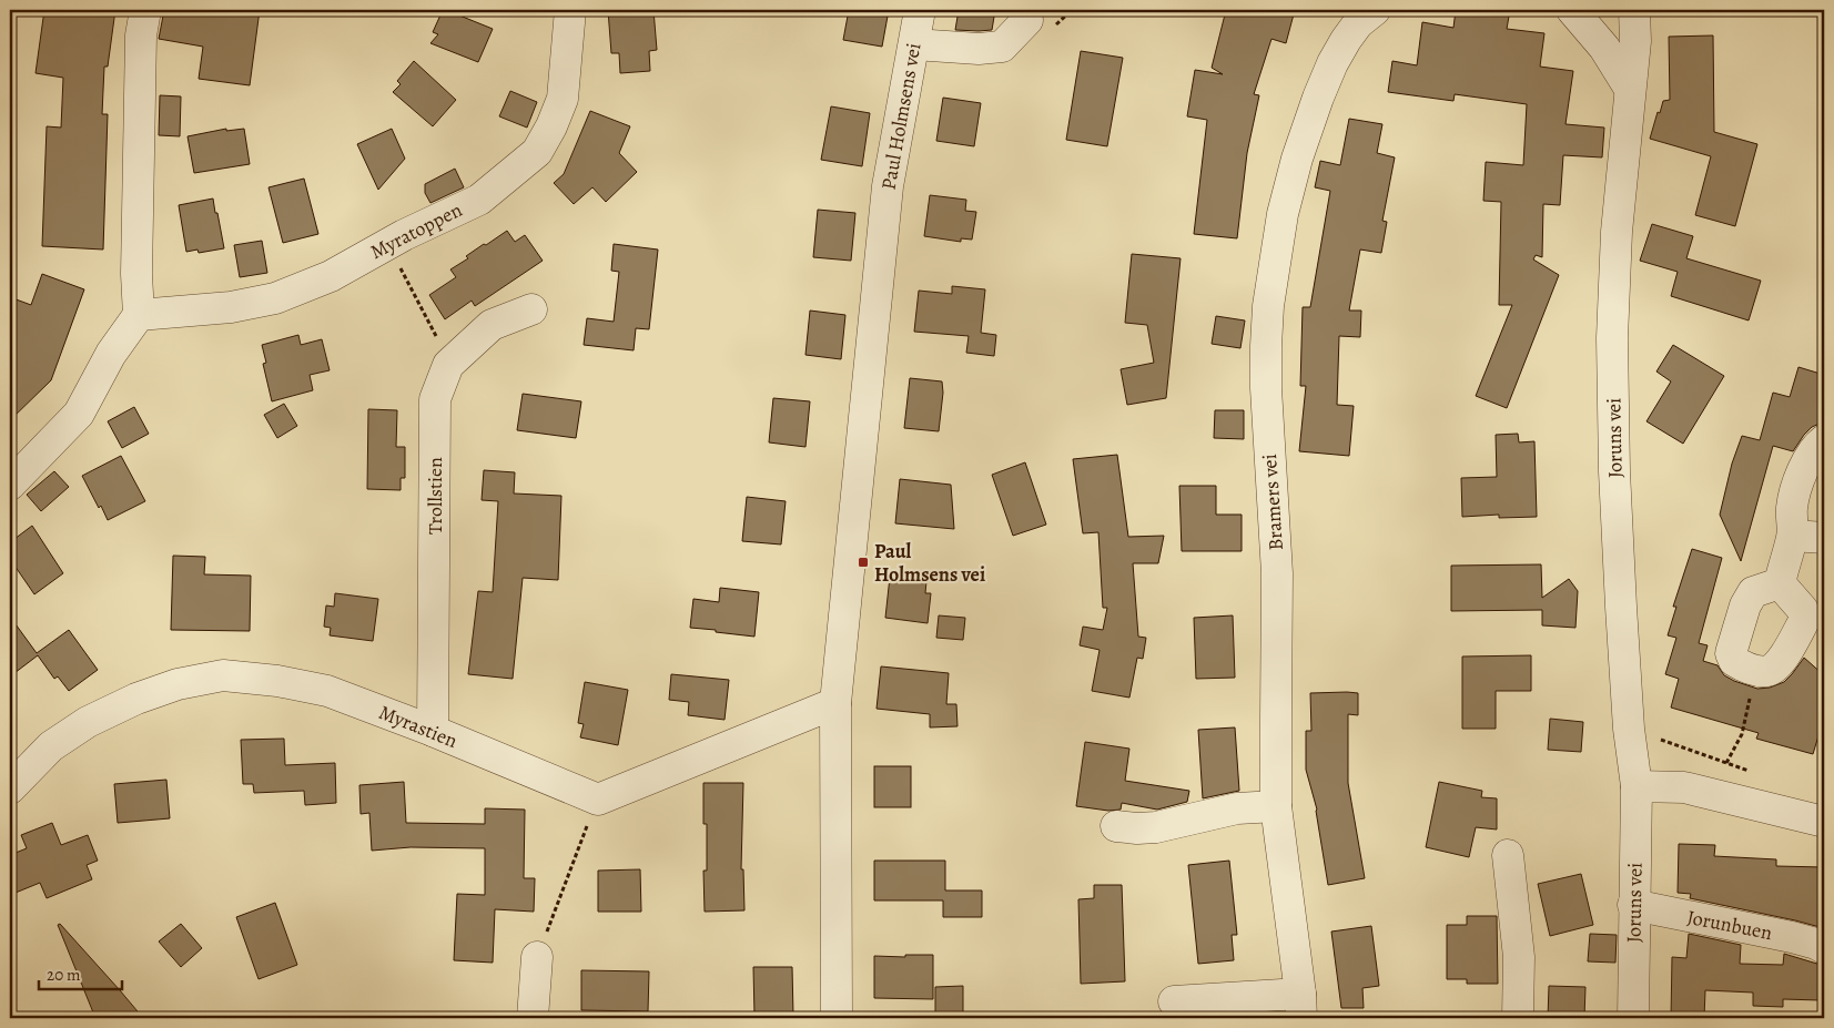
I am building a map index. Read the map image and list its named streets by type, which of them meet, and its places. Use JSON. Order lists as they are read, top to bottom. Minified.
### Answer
{"streets":{"street":["Paul Holmsens vei","Myratoppen","Joruns vei","Trollstien","Bramers vei","Myrastien","Jorunbuen"]},"crossings":[["Joruns vei","Jorunbuen"],["Trollstien","Myrastien"]],"places":{"transit":["Paul Holmsens vei"]},"scale_bar":"20 m"}
